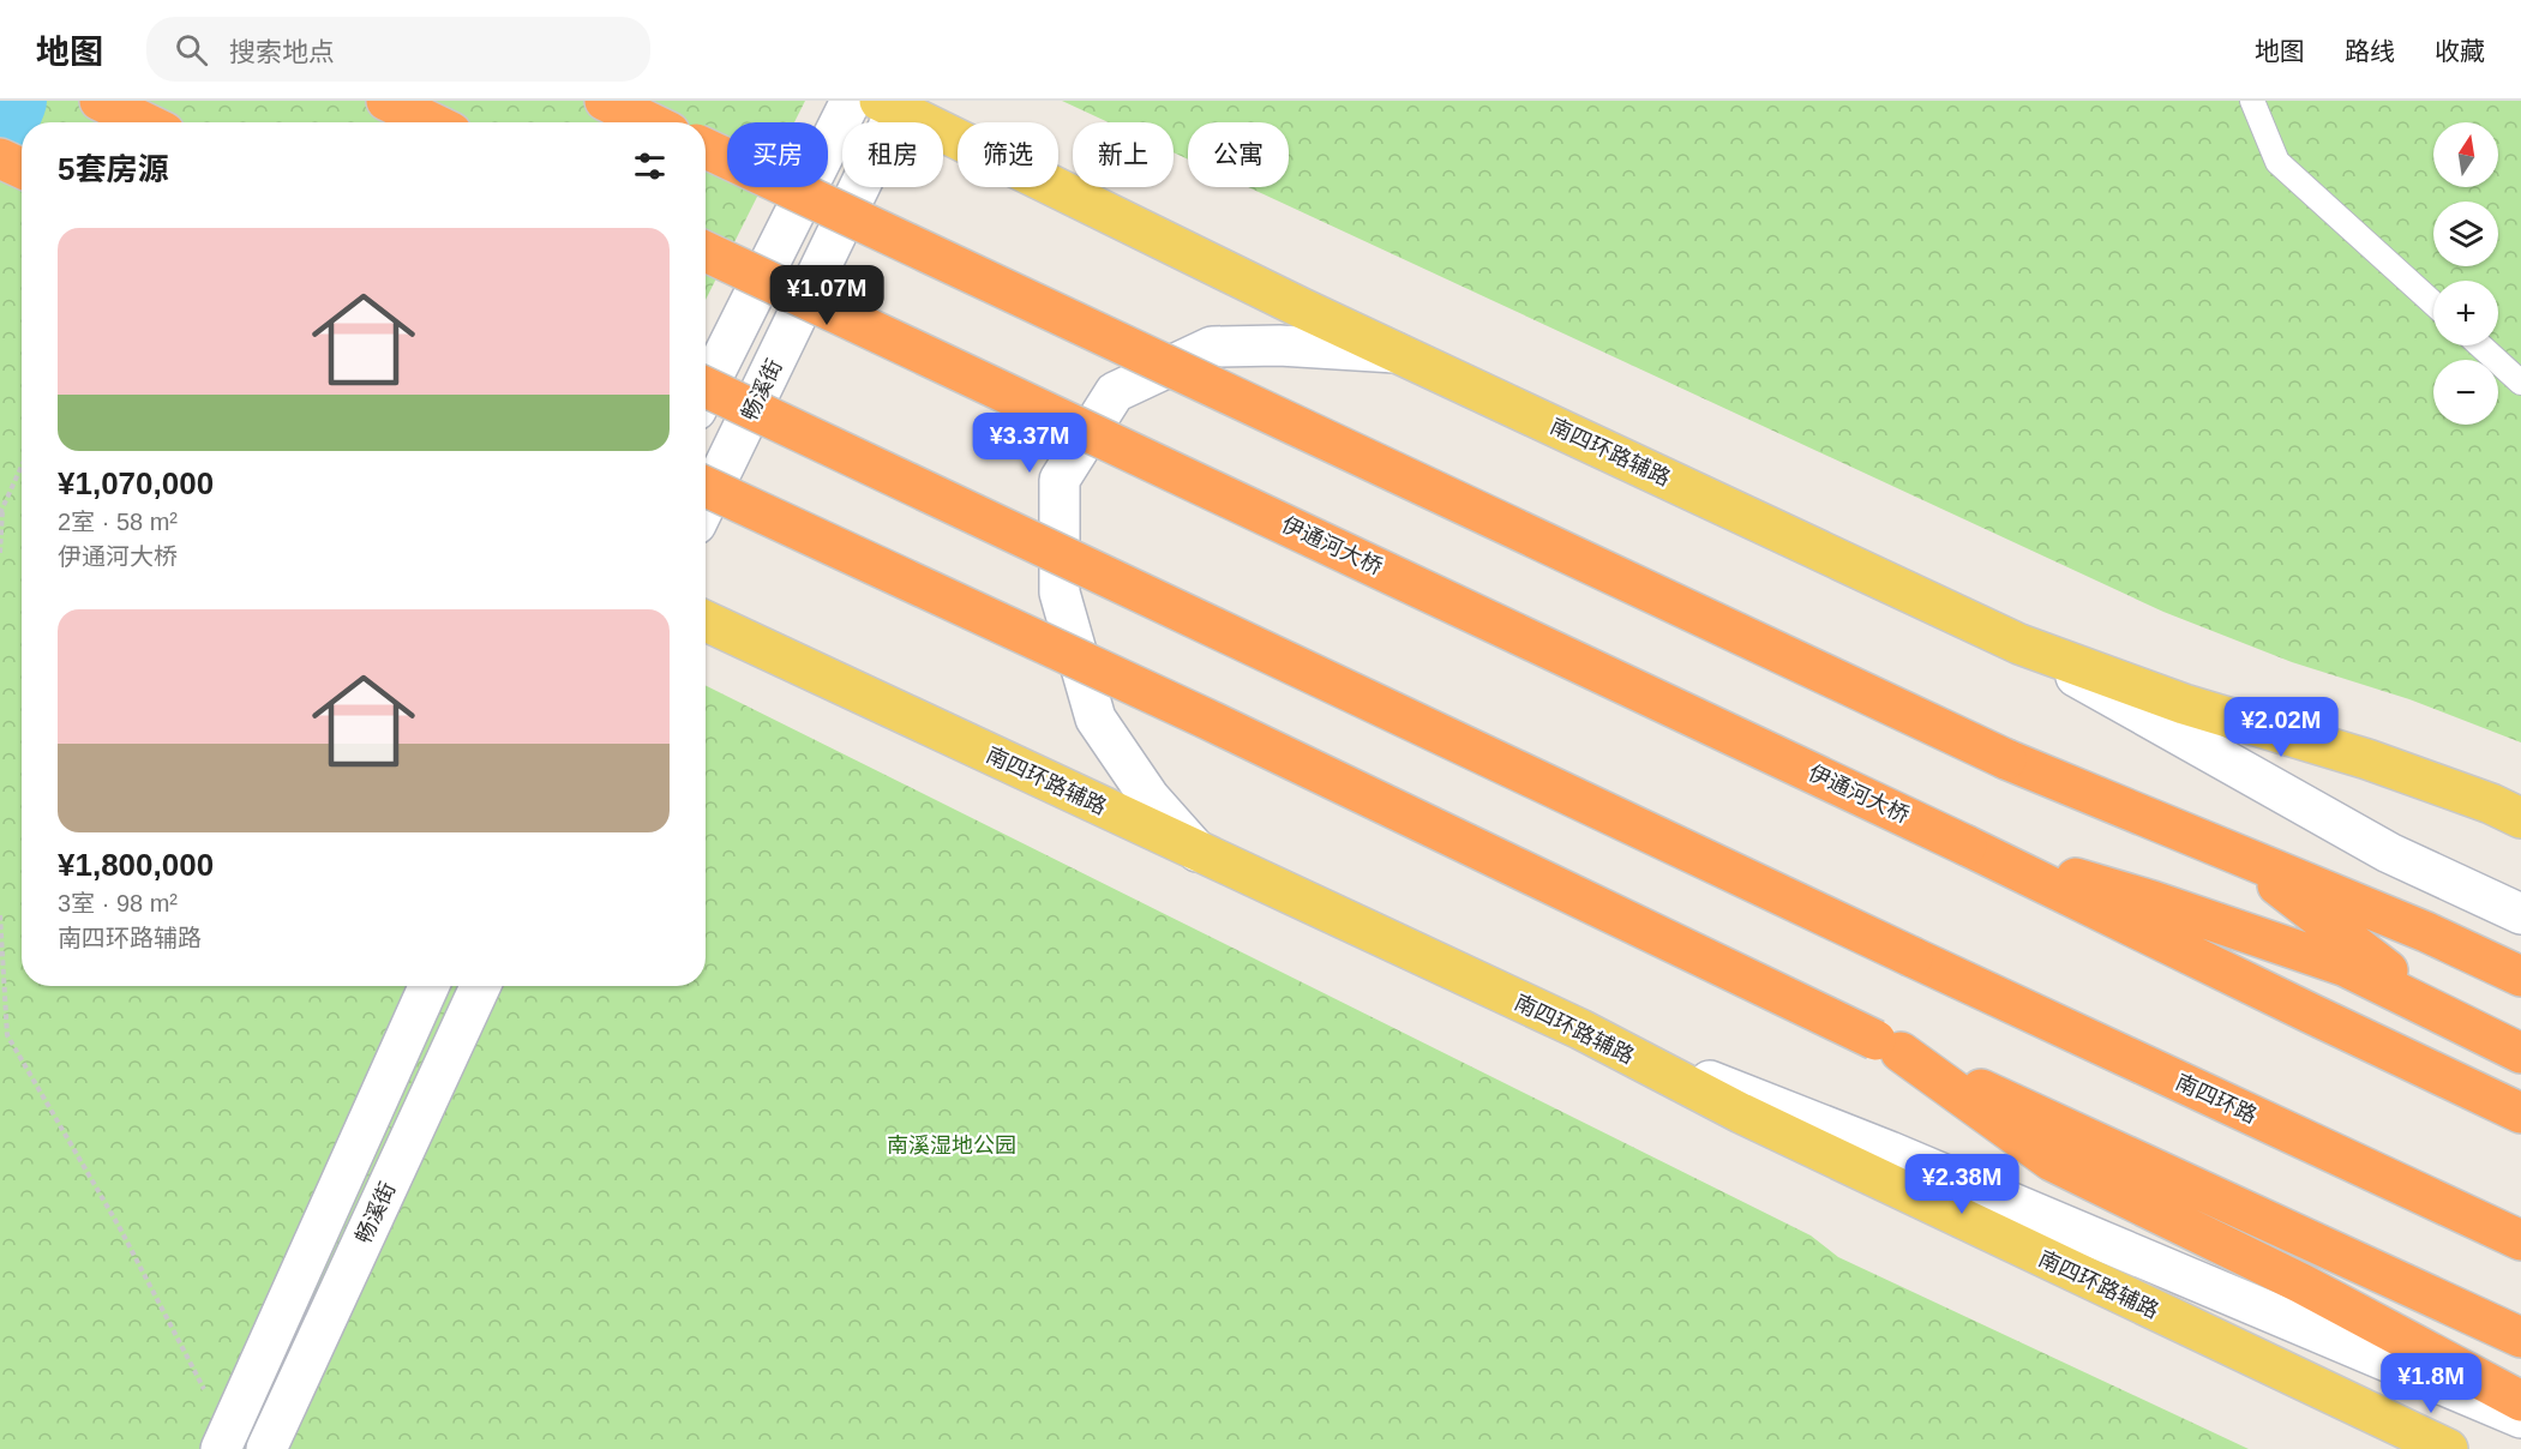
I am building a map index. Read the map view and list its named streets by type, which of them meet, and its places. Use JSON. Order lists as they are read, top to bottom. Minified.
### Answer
{"streets":{"highway":["伊通河大桥","南四环路"],"main road":["南四环路辅路"],"street":["畅溪街"]},"crossings":[["畅溪街","南四环路辅路"]],"parks":["南溪湿地公园"],"north":"top","page":{"header":"地图","search":"搜索地点","nav":["地图","路线","收藏"],"map_buttons":["+","−"],"chip":["买房","租房","筛选","新上","公寓"],"heading":"5套房源","list":[{"name":"¥1,070,000","note":"2室 · 58 m² · 伊通河大桥"},{"name":"¥1,800,000","note":"3室 · 98 m² · 南四环路辅路"}],"price":["¥1.07M","¥3.37M","¥2.02M","¥2.38M","¥1.8M"]}}
